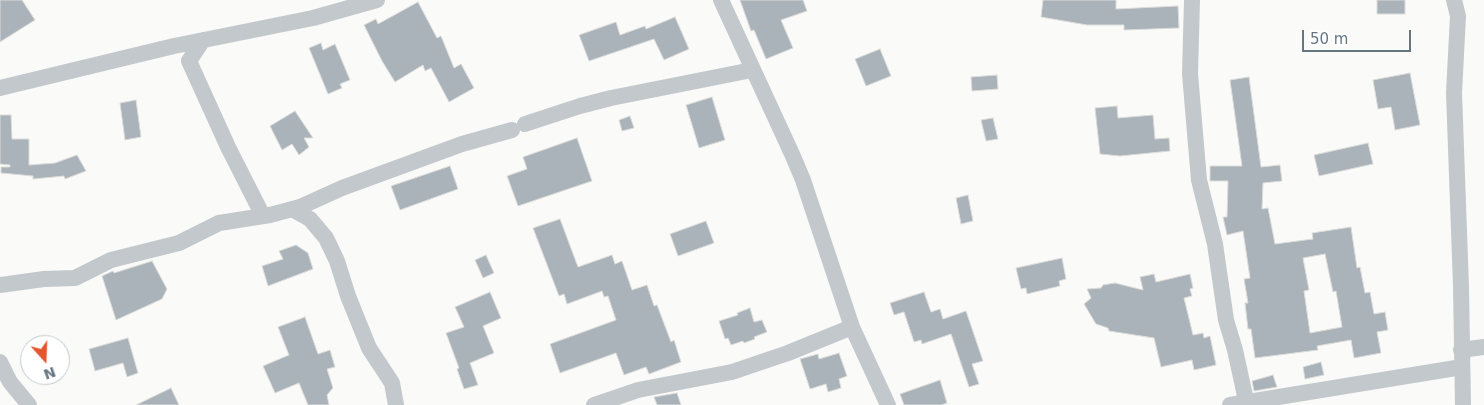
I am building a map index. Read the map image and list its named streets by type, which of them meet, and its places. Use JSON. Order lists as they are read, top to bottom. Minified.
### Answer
{"scale_bar":"50 m","north":"bottom"}
